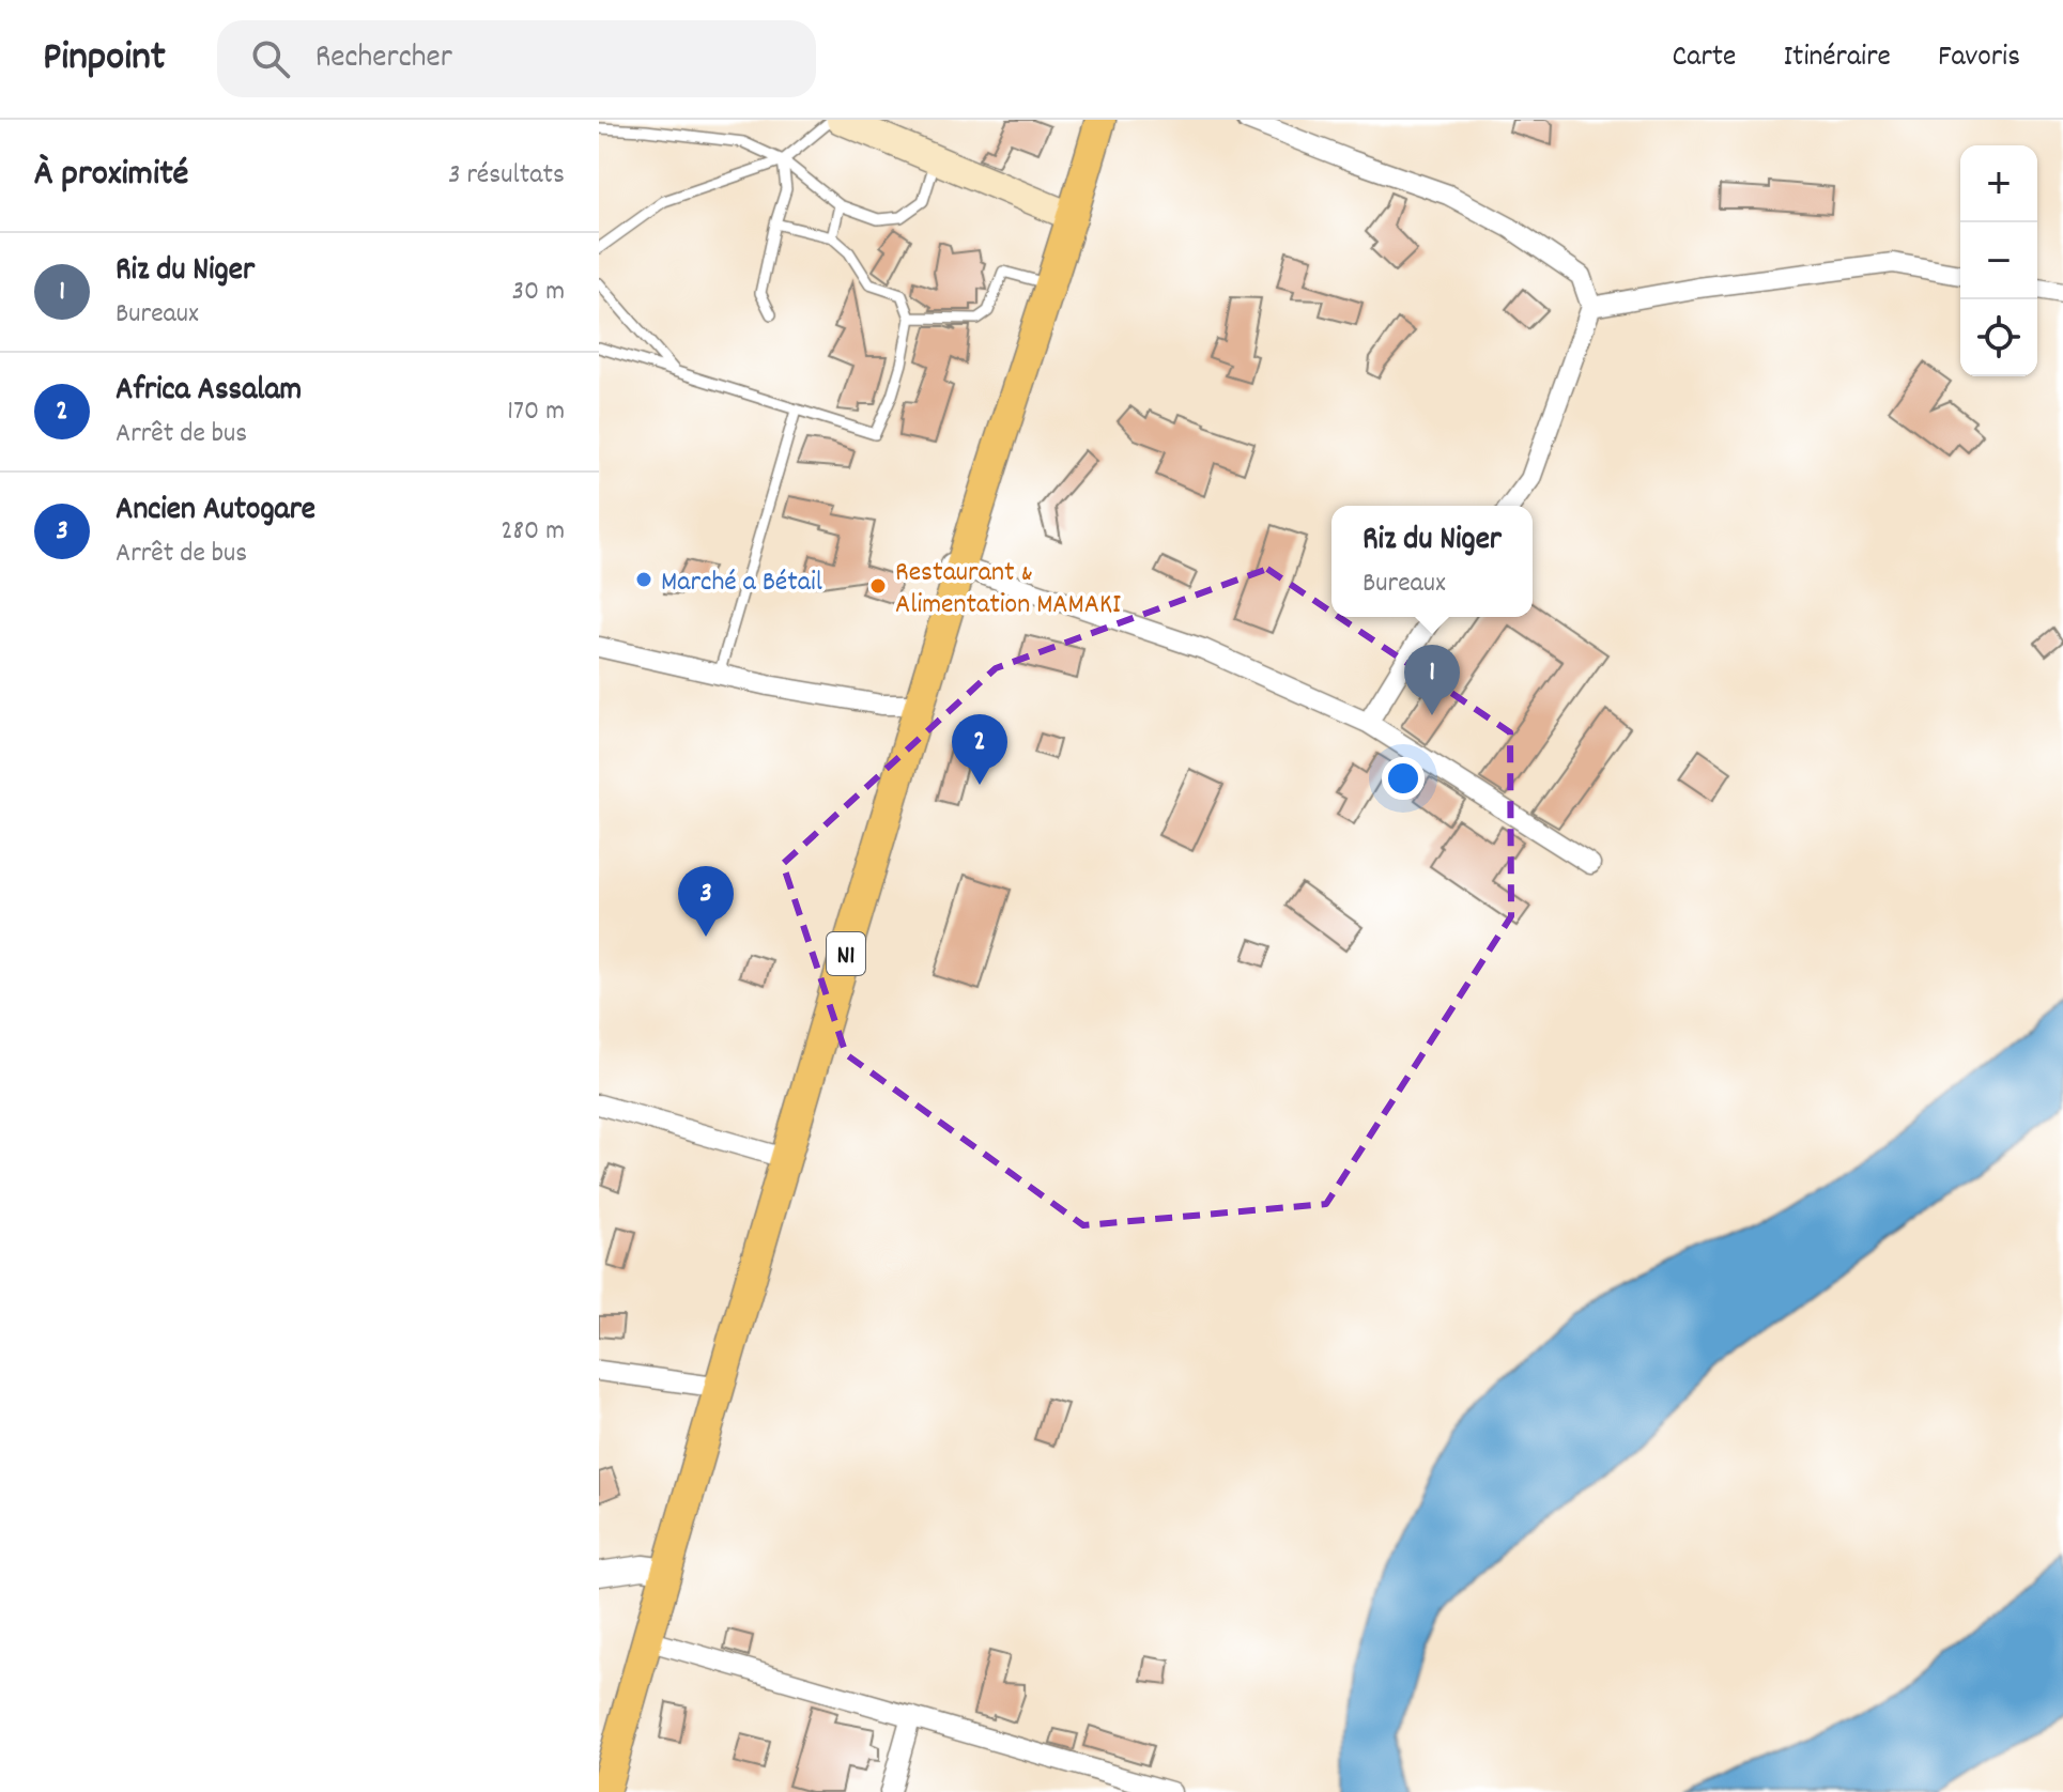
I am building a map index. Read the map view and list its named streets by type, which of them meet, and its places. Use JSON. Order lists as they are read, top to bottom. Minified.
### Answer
{"streets":{"main road":["N1"]},"places":["Marché a Bétail","Restaurant & Alimentation MAMAKI"],"page":{"header":"Pinpoint","search":"Rechercher","nav":["Carte","Itinéraire","Favoris"],"heading":["À proximité","3 résultats"],"map_buttons":["+","−"],"list":[{"mark":"1","name":"Riz du Niger","note":"Bureaux","value":"30 m"},{"mark":"2","name":"Africa Assalam","note":"Arrêt de bus","value":"170 m"},{"mark":"3","name":"Ancien Autogare","note":"Arrêt de bus","value":"280 m"}],"popup":["Riz du Niger","Bureaux"],"pins":["1","2","3"]}}
